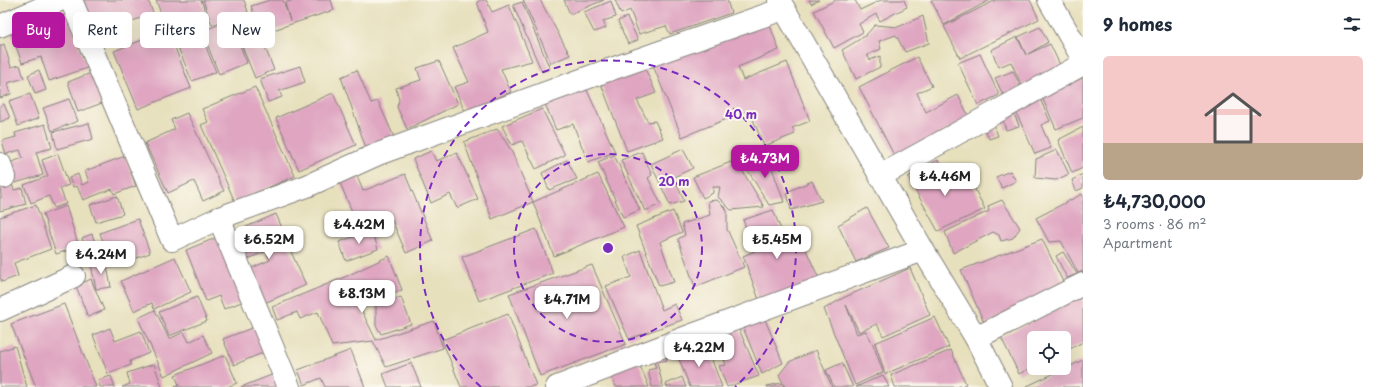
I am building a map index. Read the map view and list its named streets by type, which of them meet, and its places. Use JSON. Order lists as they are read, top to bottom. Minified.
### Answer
{"page":{"heading":"9 homes","chip":["Buy","Rent","Filters","New"],"list":[{"name":"₺4,730,000","note":"3 rooms · 86 m² · Apartment"}],"price":["₺4.73M","₺4.46M","₺4.42M","₺6.52M","₺5.45M","₺4.24M","₺8.13M","₺4.71M","₺4.22M"]},"rings":["40 m","20 m"]}
